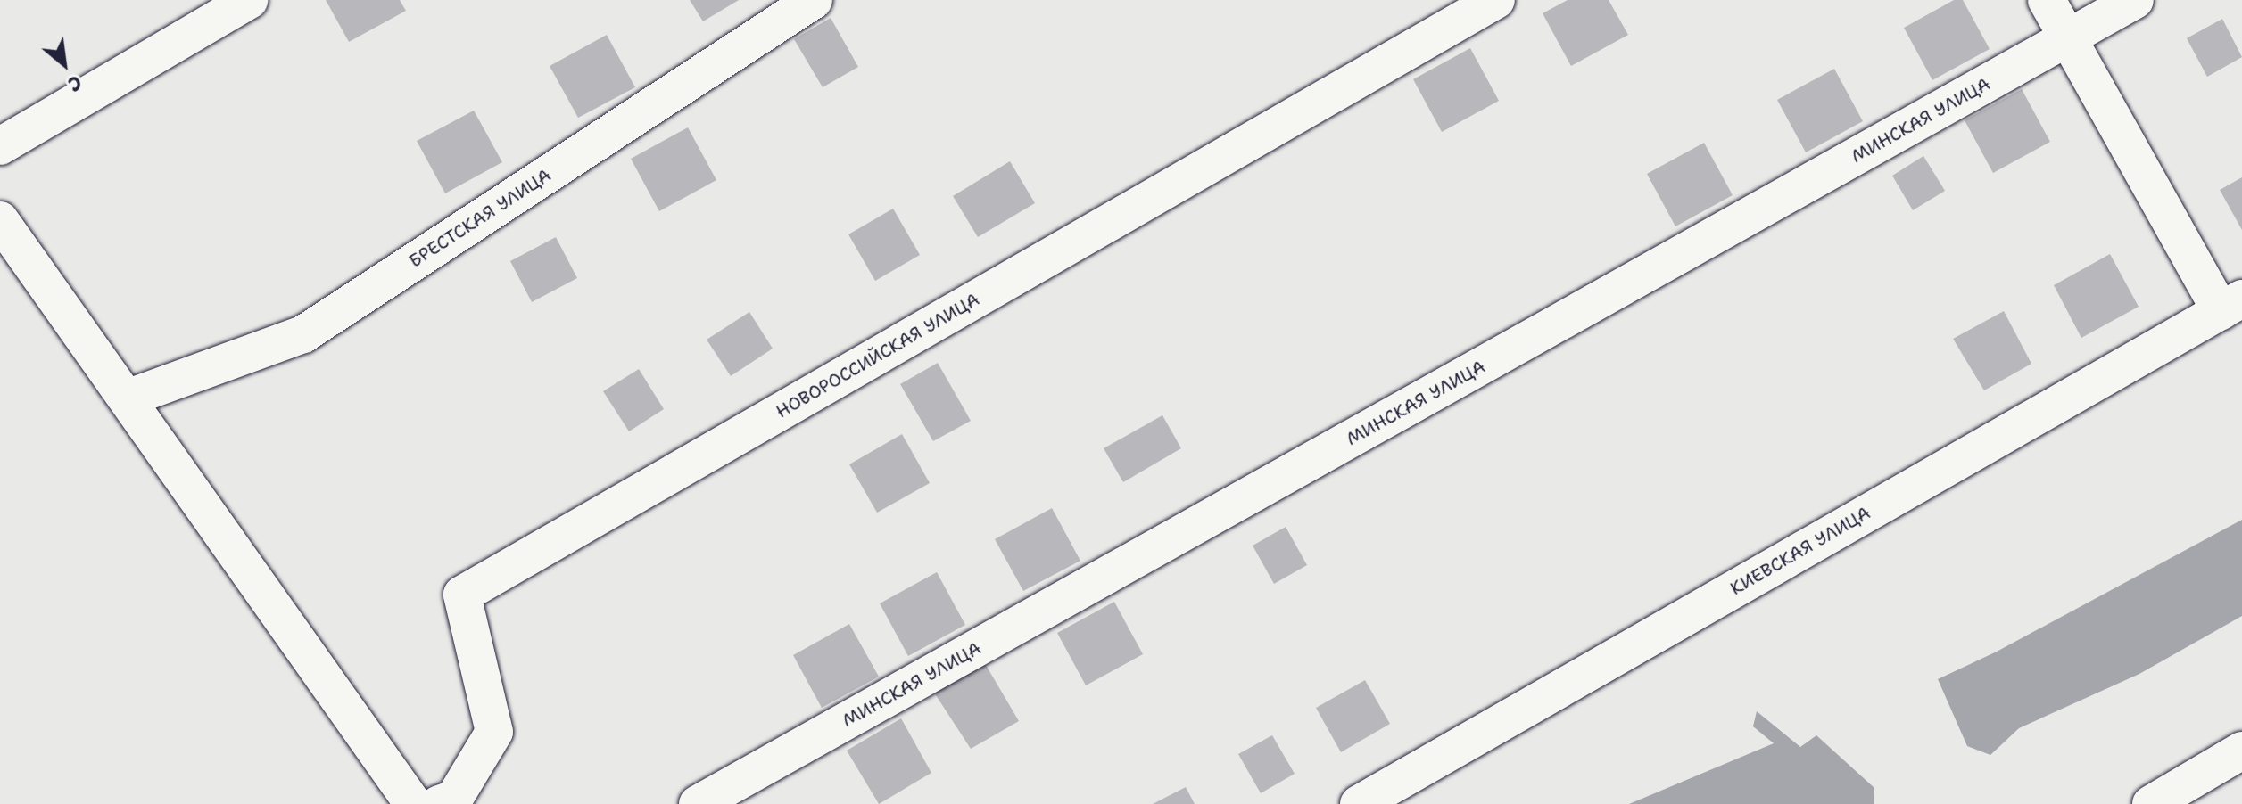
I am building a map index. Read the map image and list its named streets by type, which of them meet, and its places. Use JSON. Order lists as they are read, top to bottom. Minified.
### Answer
{"streets":{"street":["МИНСКАЯ УЛИЦА","БРЕСТСКАЯ УЛИЦА","НОВОРОССИЙСКАЯ УЛИЦА","КИЕВСКАЯ УЛИЦА"]},"north":"bottom right"}
